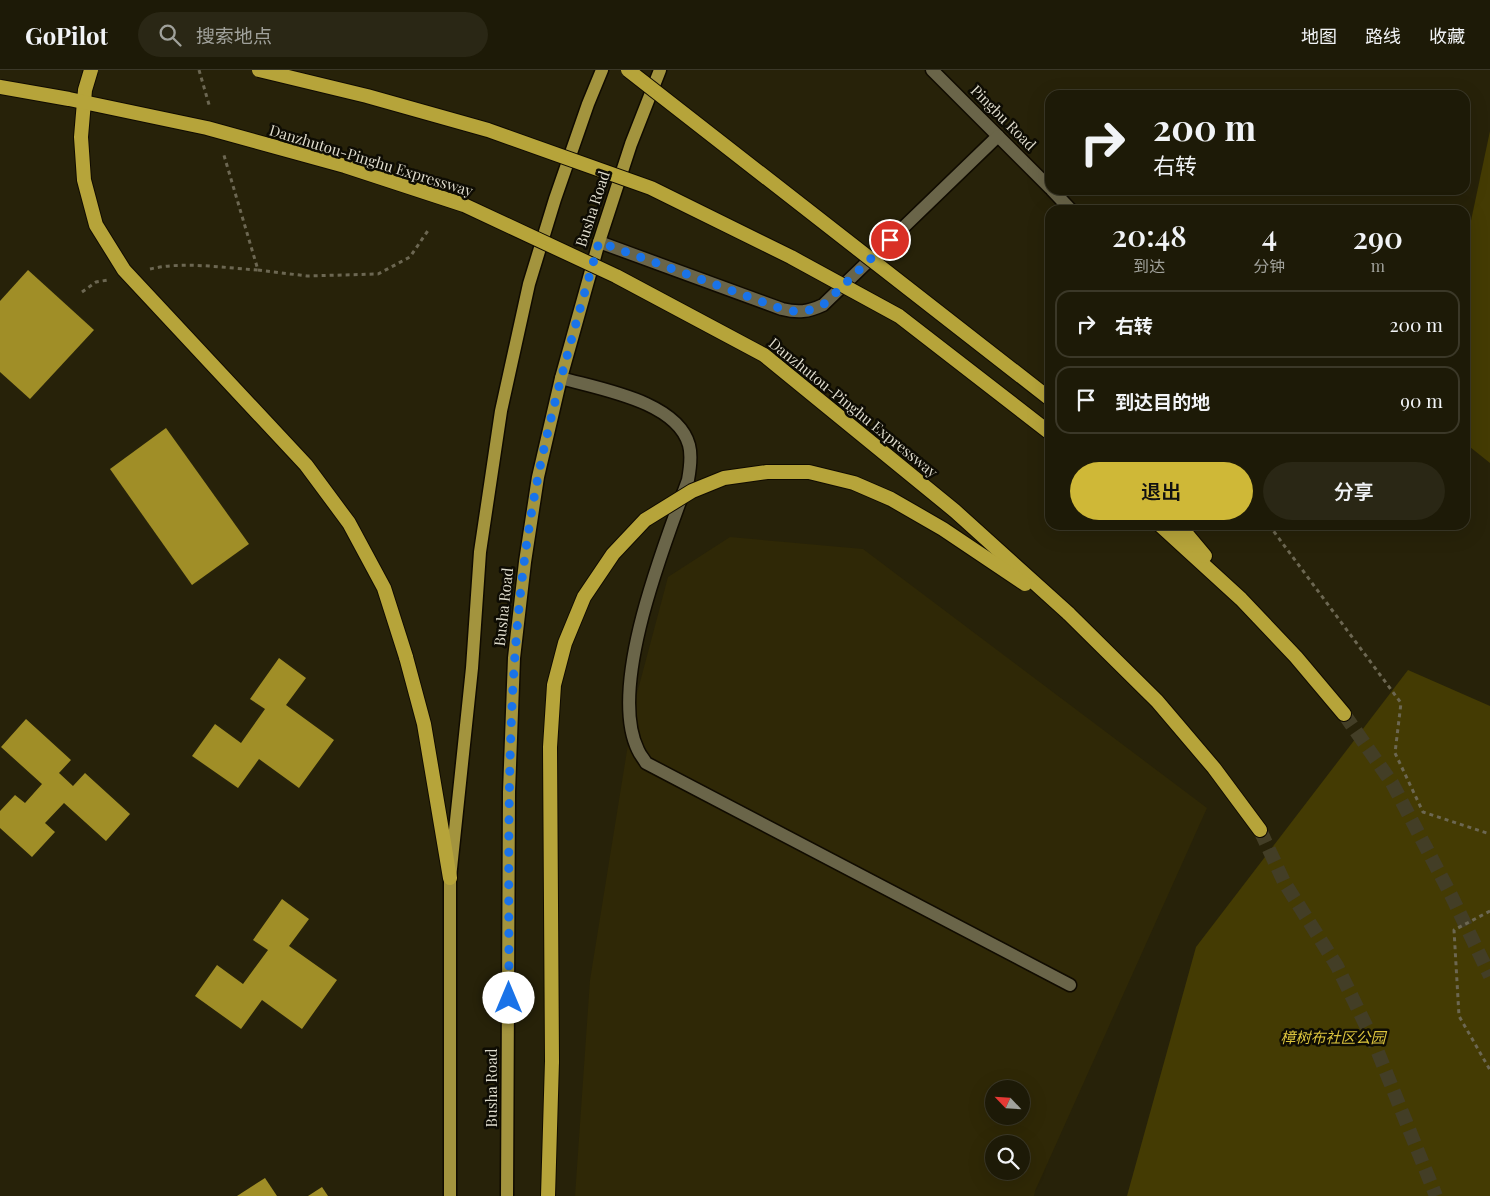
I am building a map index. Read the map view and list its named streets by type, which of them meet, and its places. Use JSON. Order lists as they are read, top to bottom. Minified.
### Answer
{"streets":{"highway":["Danzhutou-Pinghu Expressway"],"main road":["Busha Road"],"street":["Pingbu Road"]},"parks":["樟树布社区公园"],"north":"top left","page":{"header":"GoPilot","search":"搜索地点","nav":["地图","路线","收藏"],"turn":["200 m","右转"],"eta":["20:48","到达","4","分钟","290","m"],"list":[{"name":"右转","value":"200 m"},{"name":"到达目的地","value":"90 m"}],"buttons":["退出","分享"]}}
